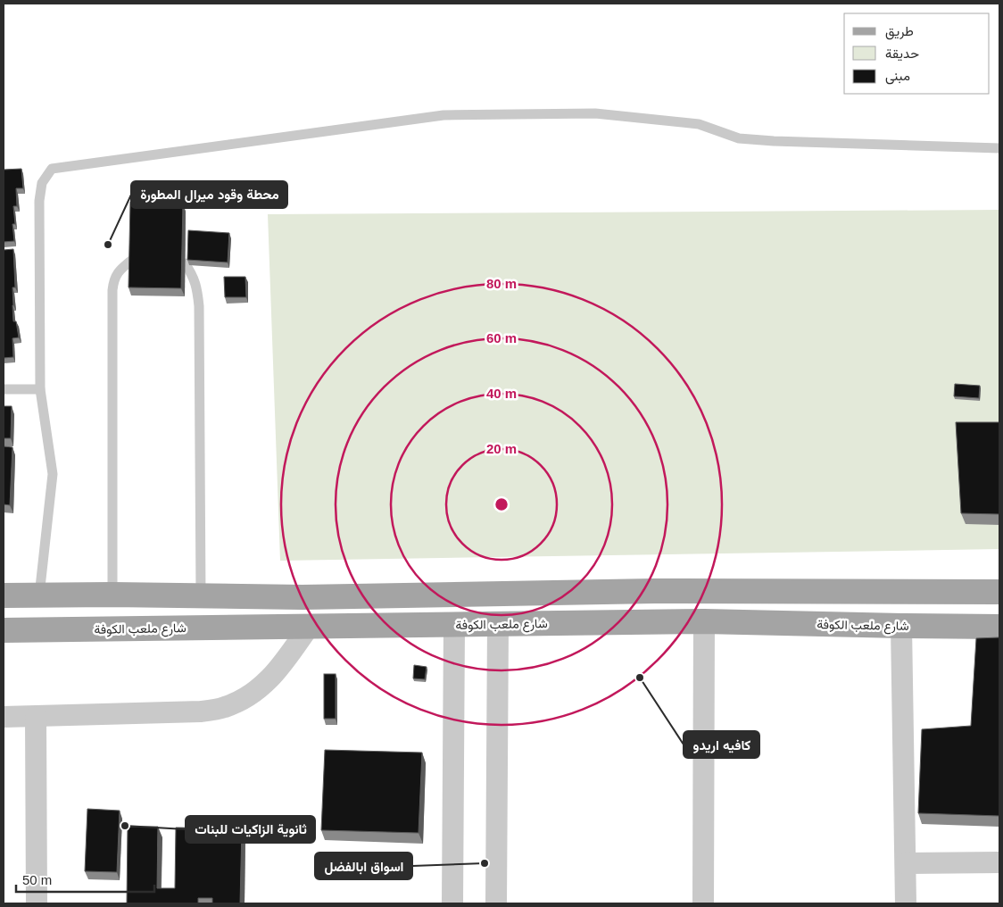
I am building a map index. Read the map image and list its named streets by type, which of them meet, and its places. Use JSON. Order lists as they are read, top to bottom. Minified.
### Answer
{"streets":{"main road":["شارع ملعب الكوفة"]},"places":["محطة وقود ميرال المطورة","كافيه اريدو","ثانوية الزاكيات للبنات","اسواق ابالفضل"],"legend":["طريق","حديقة","مبنى"],"scale_bar":"50 m","rings":["80 m","60 m","40 m","20 m"]}
